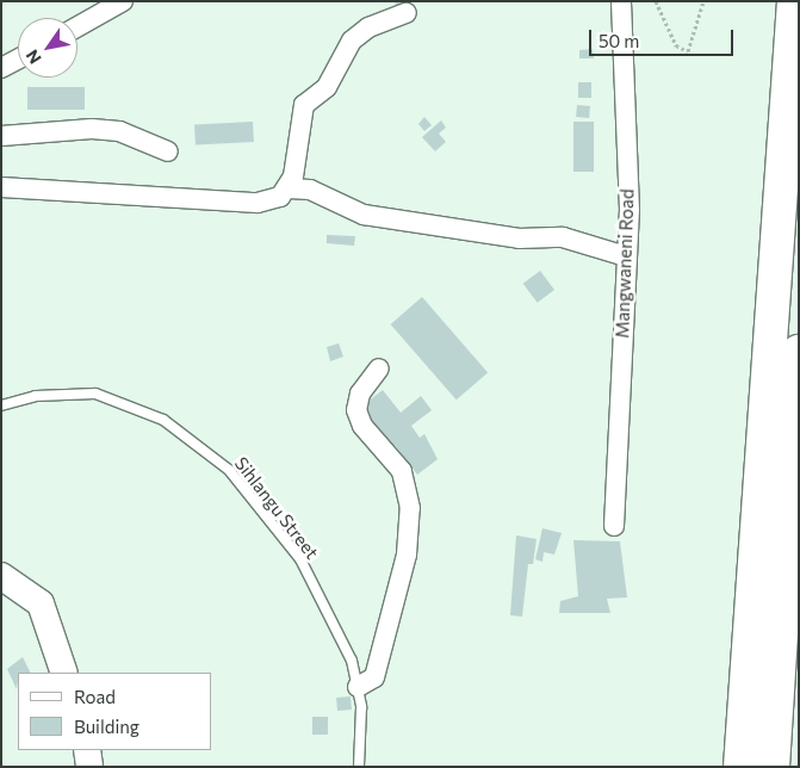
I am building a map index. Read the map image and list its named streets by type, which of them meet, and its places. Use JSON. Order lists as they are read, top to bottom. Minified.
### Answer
{"streets":{"street":["Mangwaneni Road"],"lane":["Sihlangu Street"]},"legend":["Road","Building"],"scale_bar":"50 m","north":"bottom left"}
